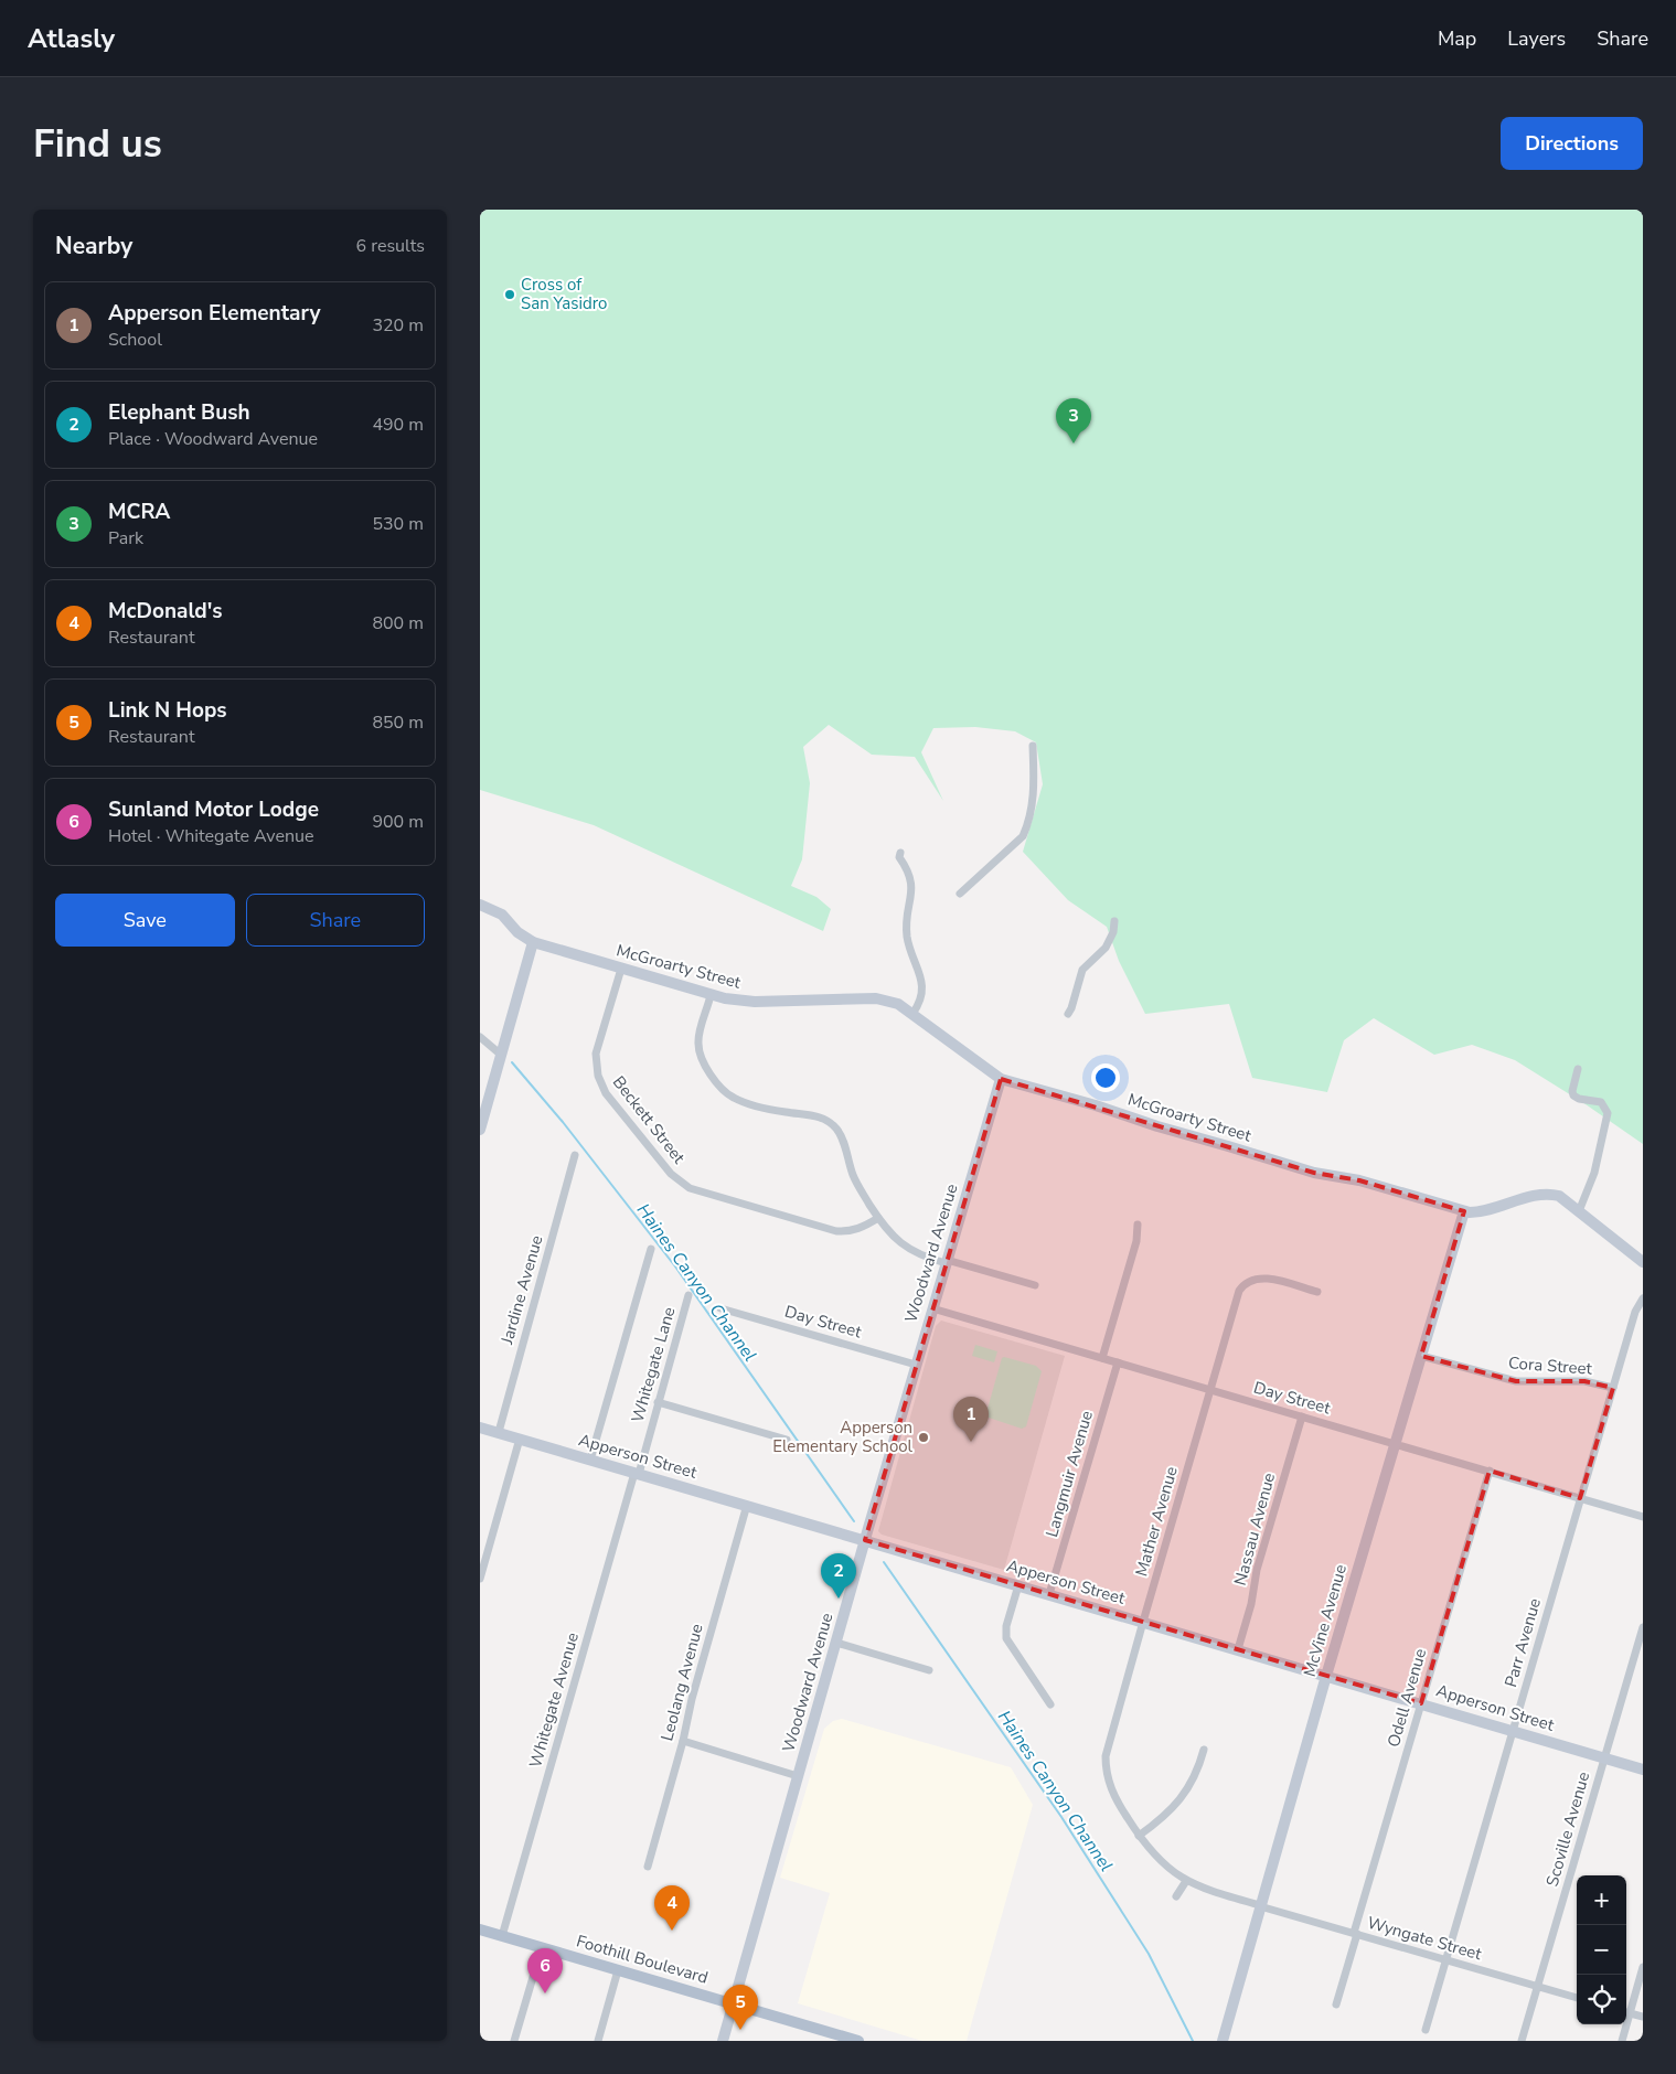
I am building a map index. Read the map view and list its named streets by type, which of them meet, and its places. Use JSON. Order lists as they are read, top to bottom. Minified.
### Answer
{"streets":{"main road":["Foothill Boulevard"],"street":["McGroarty Street","Beckett Street","Woodward Avenue","Jardine Avenue","Day Street","Whitegate Lane","Cora Street","Apperson Street","Langmuir Avenue","Mather Avenue","Nassau Avenue","McVine Avenue","Parr Avenue","Leolang Avenue","Odell Avenue","Whitegate Avenue","Scoville Avenue","Wyngate Street"]},"crossings":[["McGroarty Street","Beckett Street"],["McGroarty Street","Woodward Avenue"],["McGroarty Street","McVine Avenue"],["Woodward Avenue","Day Street"],["Woodward Avenue","Apperson Street"],["Woodward Avenue","Foothill Boulevard"],["Jardine Avenue","Apperson Street"],["Day Street","Langmuir Avenue"],["Day Street","Mather Avenue"],["Day Street","Nassau Avenue"],["Day Street","McVine Avenue"],["Day Street","Parr Avenue"],["Day Street","Odell Avenue"],["Whitegate Lane","Apperson Street"],["Whitegate Lane","Whitegate Avenue"],["Cora Street","McVine Avenue"],["Cora Street","Parr Avenue"],["Apperson Street","Langmuir Avenue"],["Apperson Street","Mather Avenue"],["Apperson Street","Nassau Avenue"],["Apperson Street","McVine Avenue"],["Apperson Street","Parr Avenue"],["Apperson Street","Leolang Avenue"],["Apperson Street","Odell Avenue"],["Apperson Street","Whitegate Avenue"],["Apperson Street","Scoville Avenue"],["Mather Avenue","McVine Avenue"],["Mather Avenue","Wyngate Street"],["McVine Avenue","Wyngate Street"],["Parr Avenue","Wyngate Street"],["Odell Avenue","Wyngate Street"],["Whitegate Avenue","Foothill Boulevard"],["Scoville Avenue","Wyngate Street"]],"water":["Haines Canyon Channel"],"places":["Cross of San Yasidro","Apperson Elementary School"],"page":{"header":"Atlasly","nav":["Map","Layers","Share"],"buttons":["Directions",["Save","Share"]],"title":"Find us","heading":["Nearby","6 results"],"list":[{"mark":"1","name":"Apperson Elementary","note":"School","value":"320 m"},{"mark":"2","name":"Elephant Bush","note":"Place · Woodward Avenue","value":"490 m"},{"mark":"3","name":"MCRA","note":"Park","value":"530 m"},{"mark":"4","name":"McDonald's","note":"Restaurant","value":"800 m"},{"mark":"5","name":"Link N Hops","note":"Restaurant","value":"850 m"},{"mark":"6","name":"Sunland Motor Lodge","note":"Hotel · Whitegate Avenue","value":"900 m"}],"pins":["3","1","2","4","6","5"],"map_buttons":["+","−"]}}
